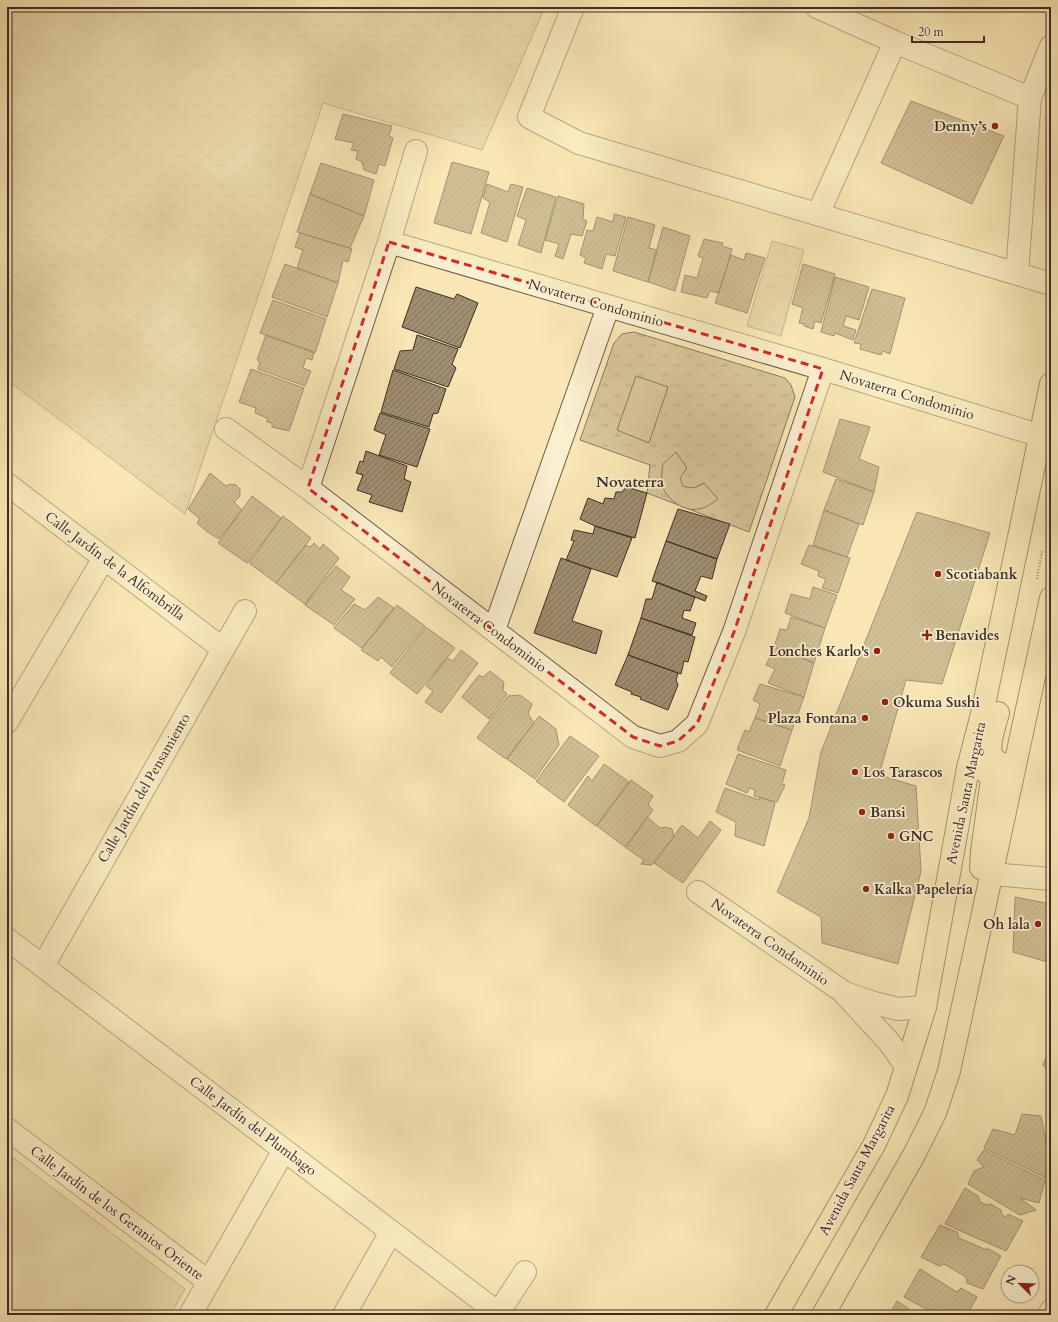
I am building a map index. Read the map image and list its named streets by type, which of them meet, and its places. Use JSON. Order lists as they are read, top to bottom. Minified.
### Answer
{"streets":{"main road":["Avenida Santa Margarita"],"street":["Novaterra Condominio","Calle Jardín de la Alfombrilla","Calle Jardín del Pensamiento","Calle Jardín del Plumbago","Calle Jardín de los Geranios Oriente"]},"crossings":[["Novaterra Condominio","Avenida Santa Margarita"],["Calle Jardín de la Alfombrilla","Calle Jardín del Pensamiento"],["Calle Jardín del Pensamiento","Calle Jardín del Plumbago"]],"districts":["Novaterra"],"places":{"other":["Denny’s","Scotiabank","Lonches Karlo's","Okuma Sushi","Plaza Fontana","Los Tarascos","Bansi","GNC","Kalka Papelería","Oh lala"],"health":["Benavides"]},"scale_bar":"20 m","north":"top left"}
